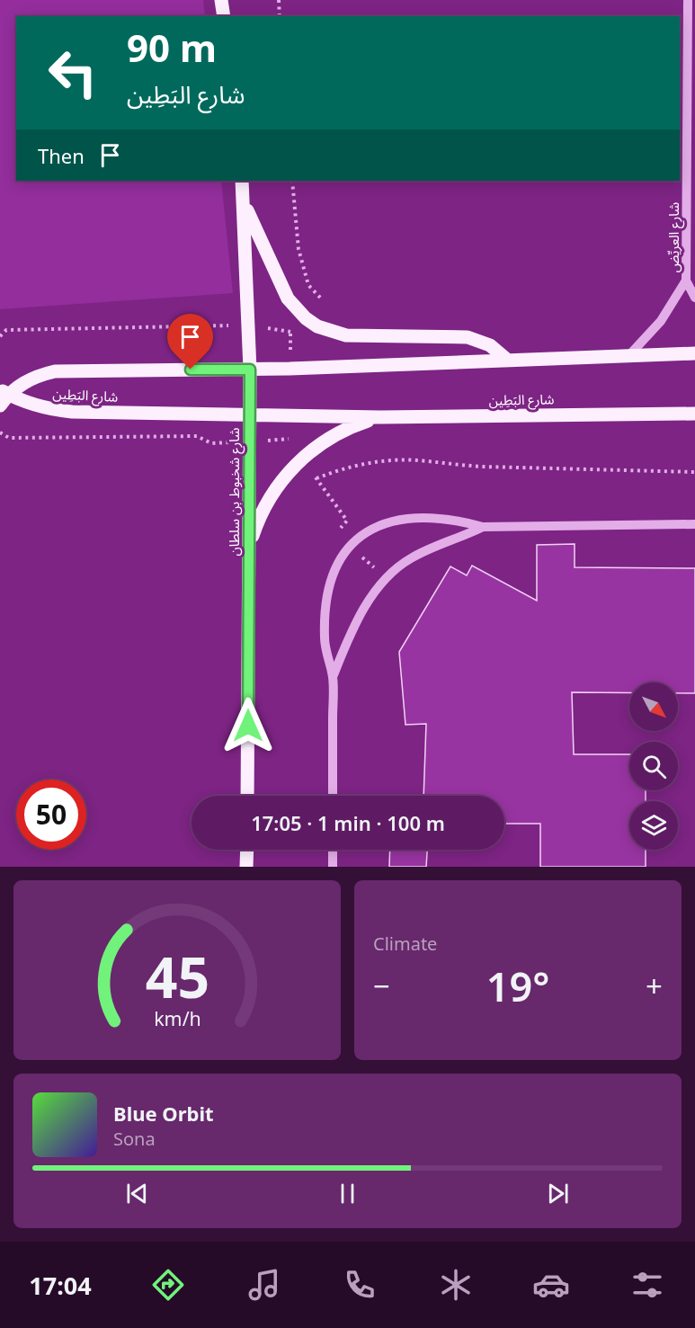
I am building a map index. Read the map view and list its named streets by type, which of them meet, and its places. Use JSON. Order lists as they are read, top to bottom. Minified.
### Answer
{"streets":{"main road":["شارع البَطِين","شارع شخبوط بن سلطان"],"street":["شارع العريِّض"]},"crossings":[["شارع العريِّض","شارع البَطِين"],["شارع البَطِين","شارع شخبوط بن سلطان"]],"north":"bottom right","page":{"turn":["90 m","شارع البَطِين"],"then":"Then","limit":"50","trip":"17:05 · 1 min · 100 m","tile":"Climate","heat":["−","19°","+"],"song":["Blue Orbit","Sona"],"tabs":"17:04","gauge":["45","km/h"]}}
